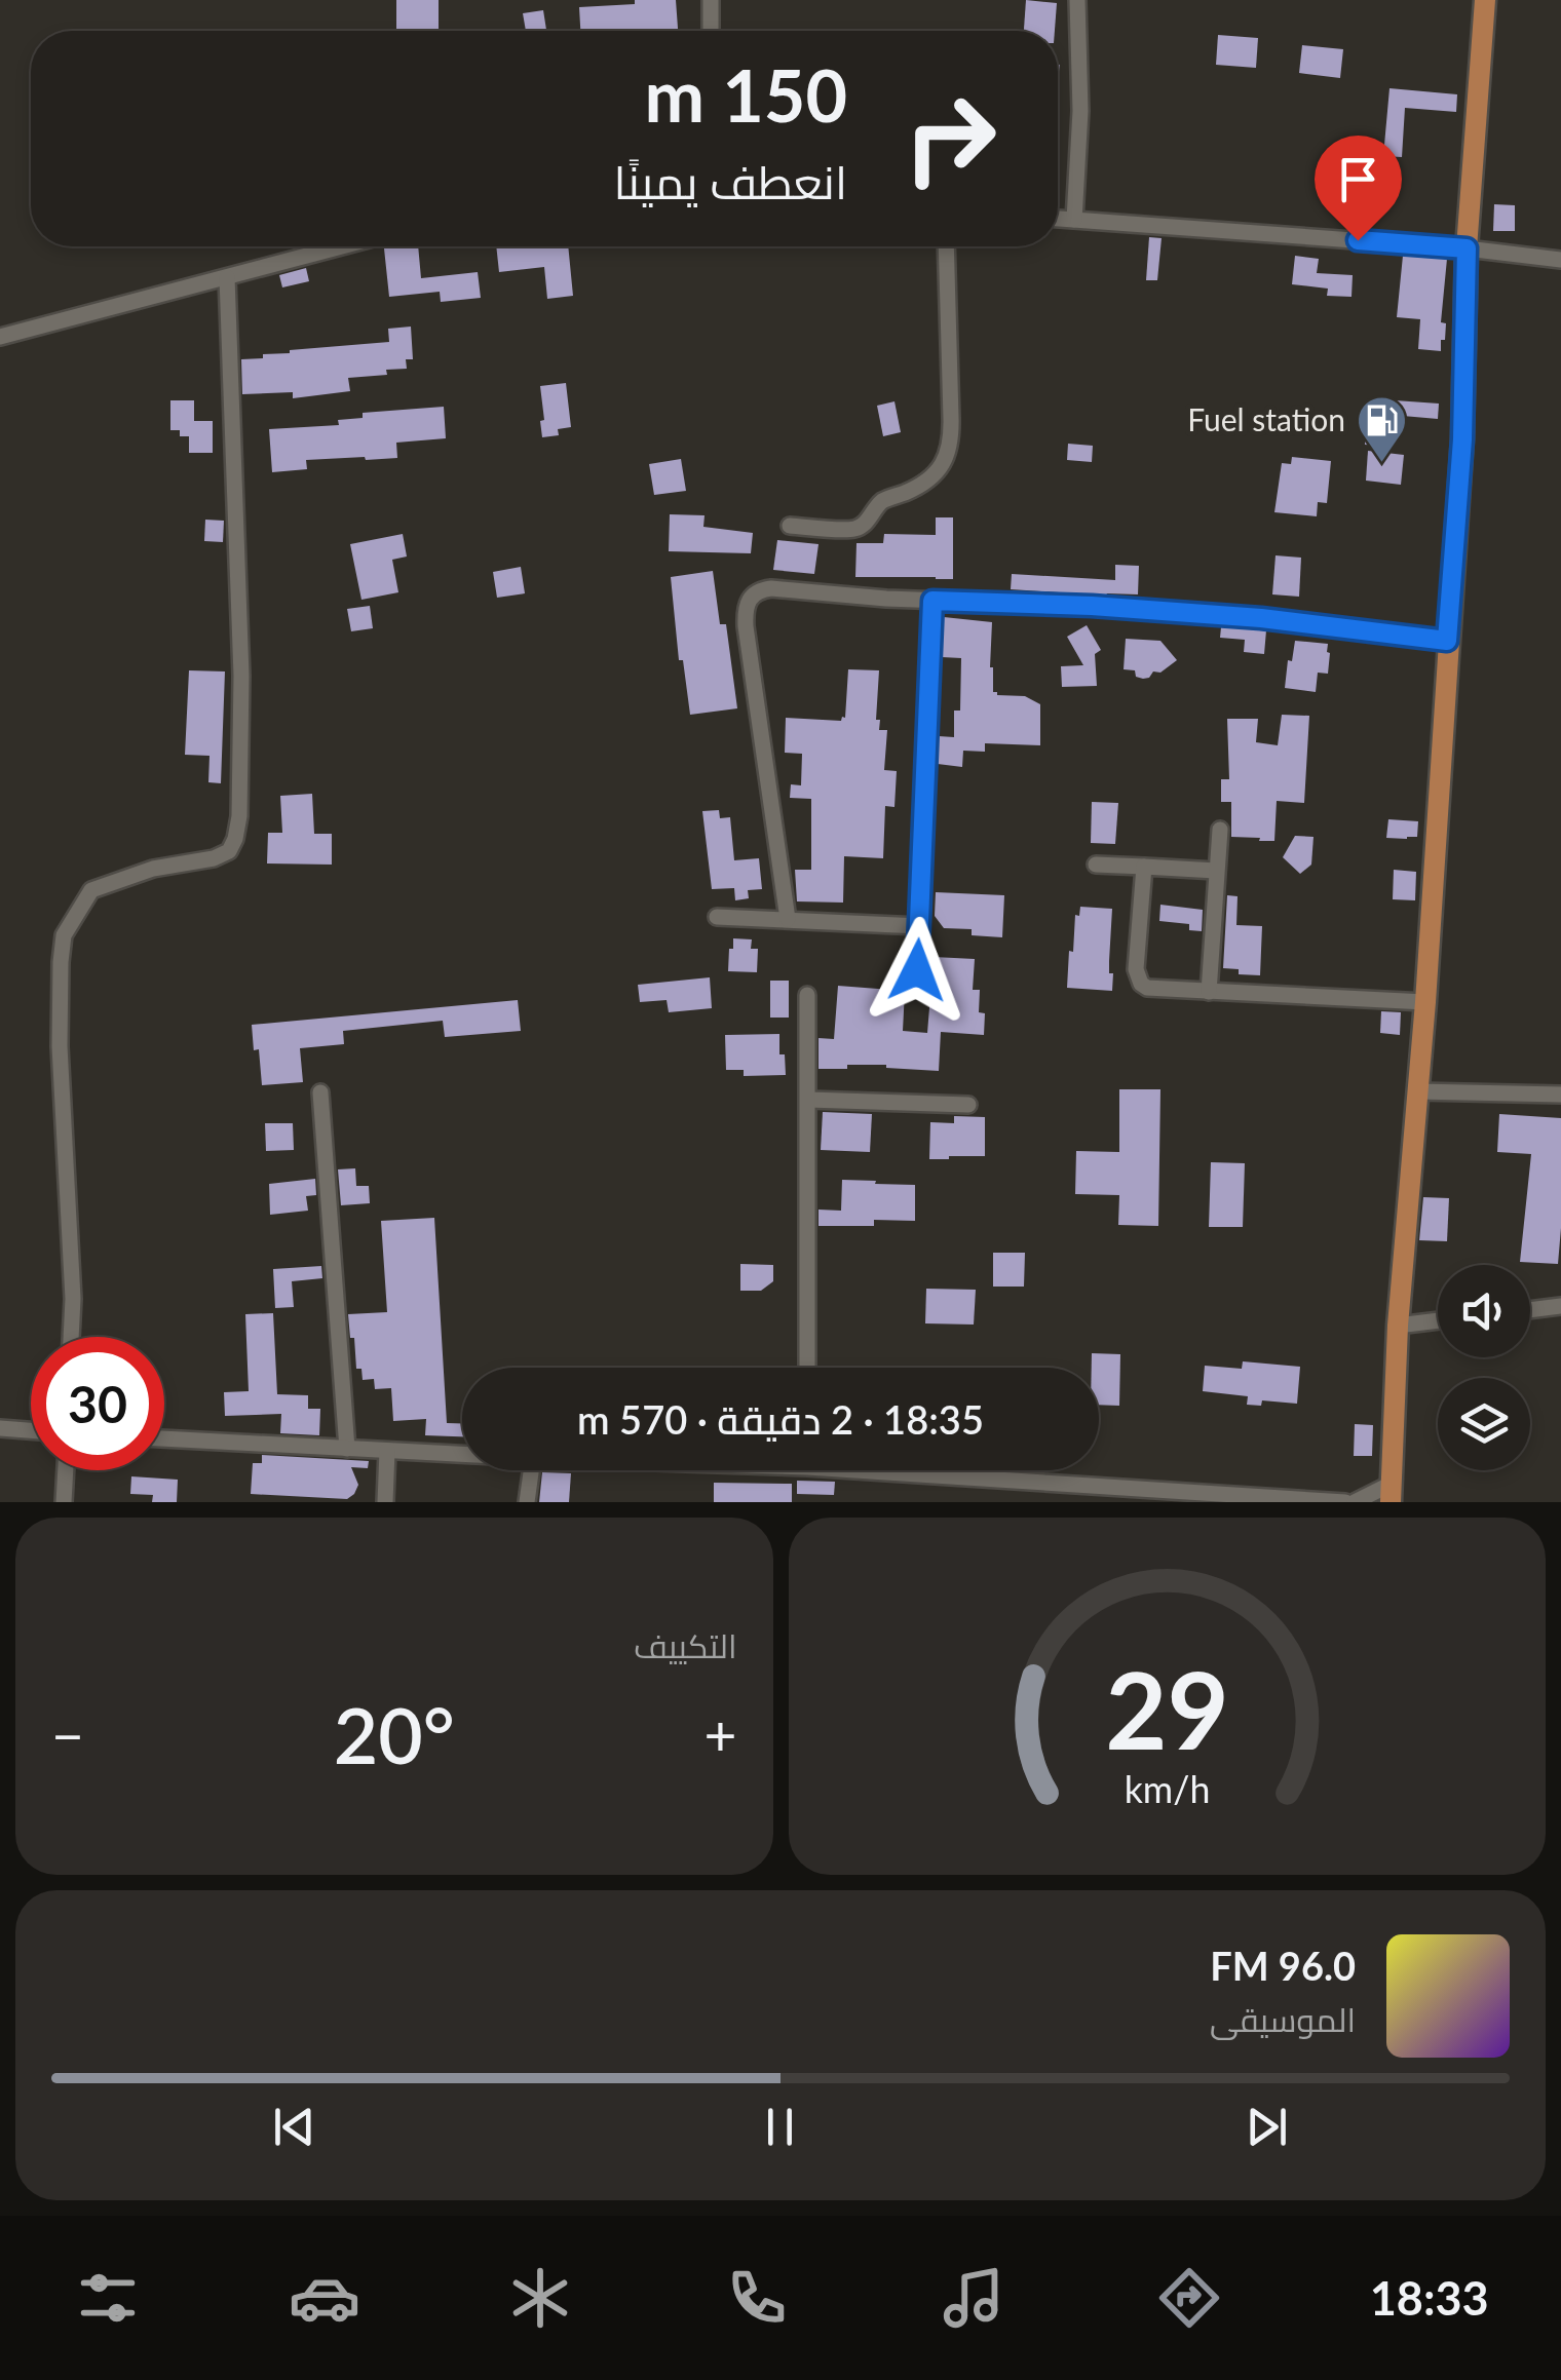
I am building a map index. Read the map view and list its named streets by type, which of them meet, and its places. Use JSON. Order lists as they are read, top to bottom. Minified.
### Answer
{"places":{"fuel station":["Fuel station"]},"page":{"turn":["150 m","انعطف يمينًا"],"limit":"30","trip":"18:35 · 2 دقيقة · 570 m","tile":"التكييف","heat":["−","20°","+"],"song":["96.0 FM","الموسيقى"],"tabs":"18:33","gauge":["29","km/h"]}}
